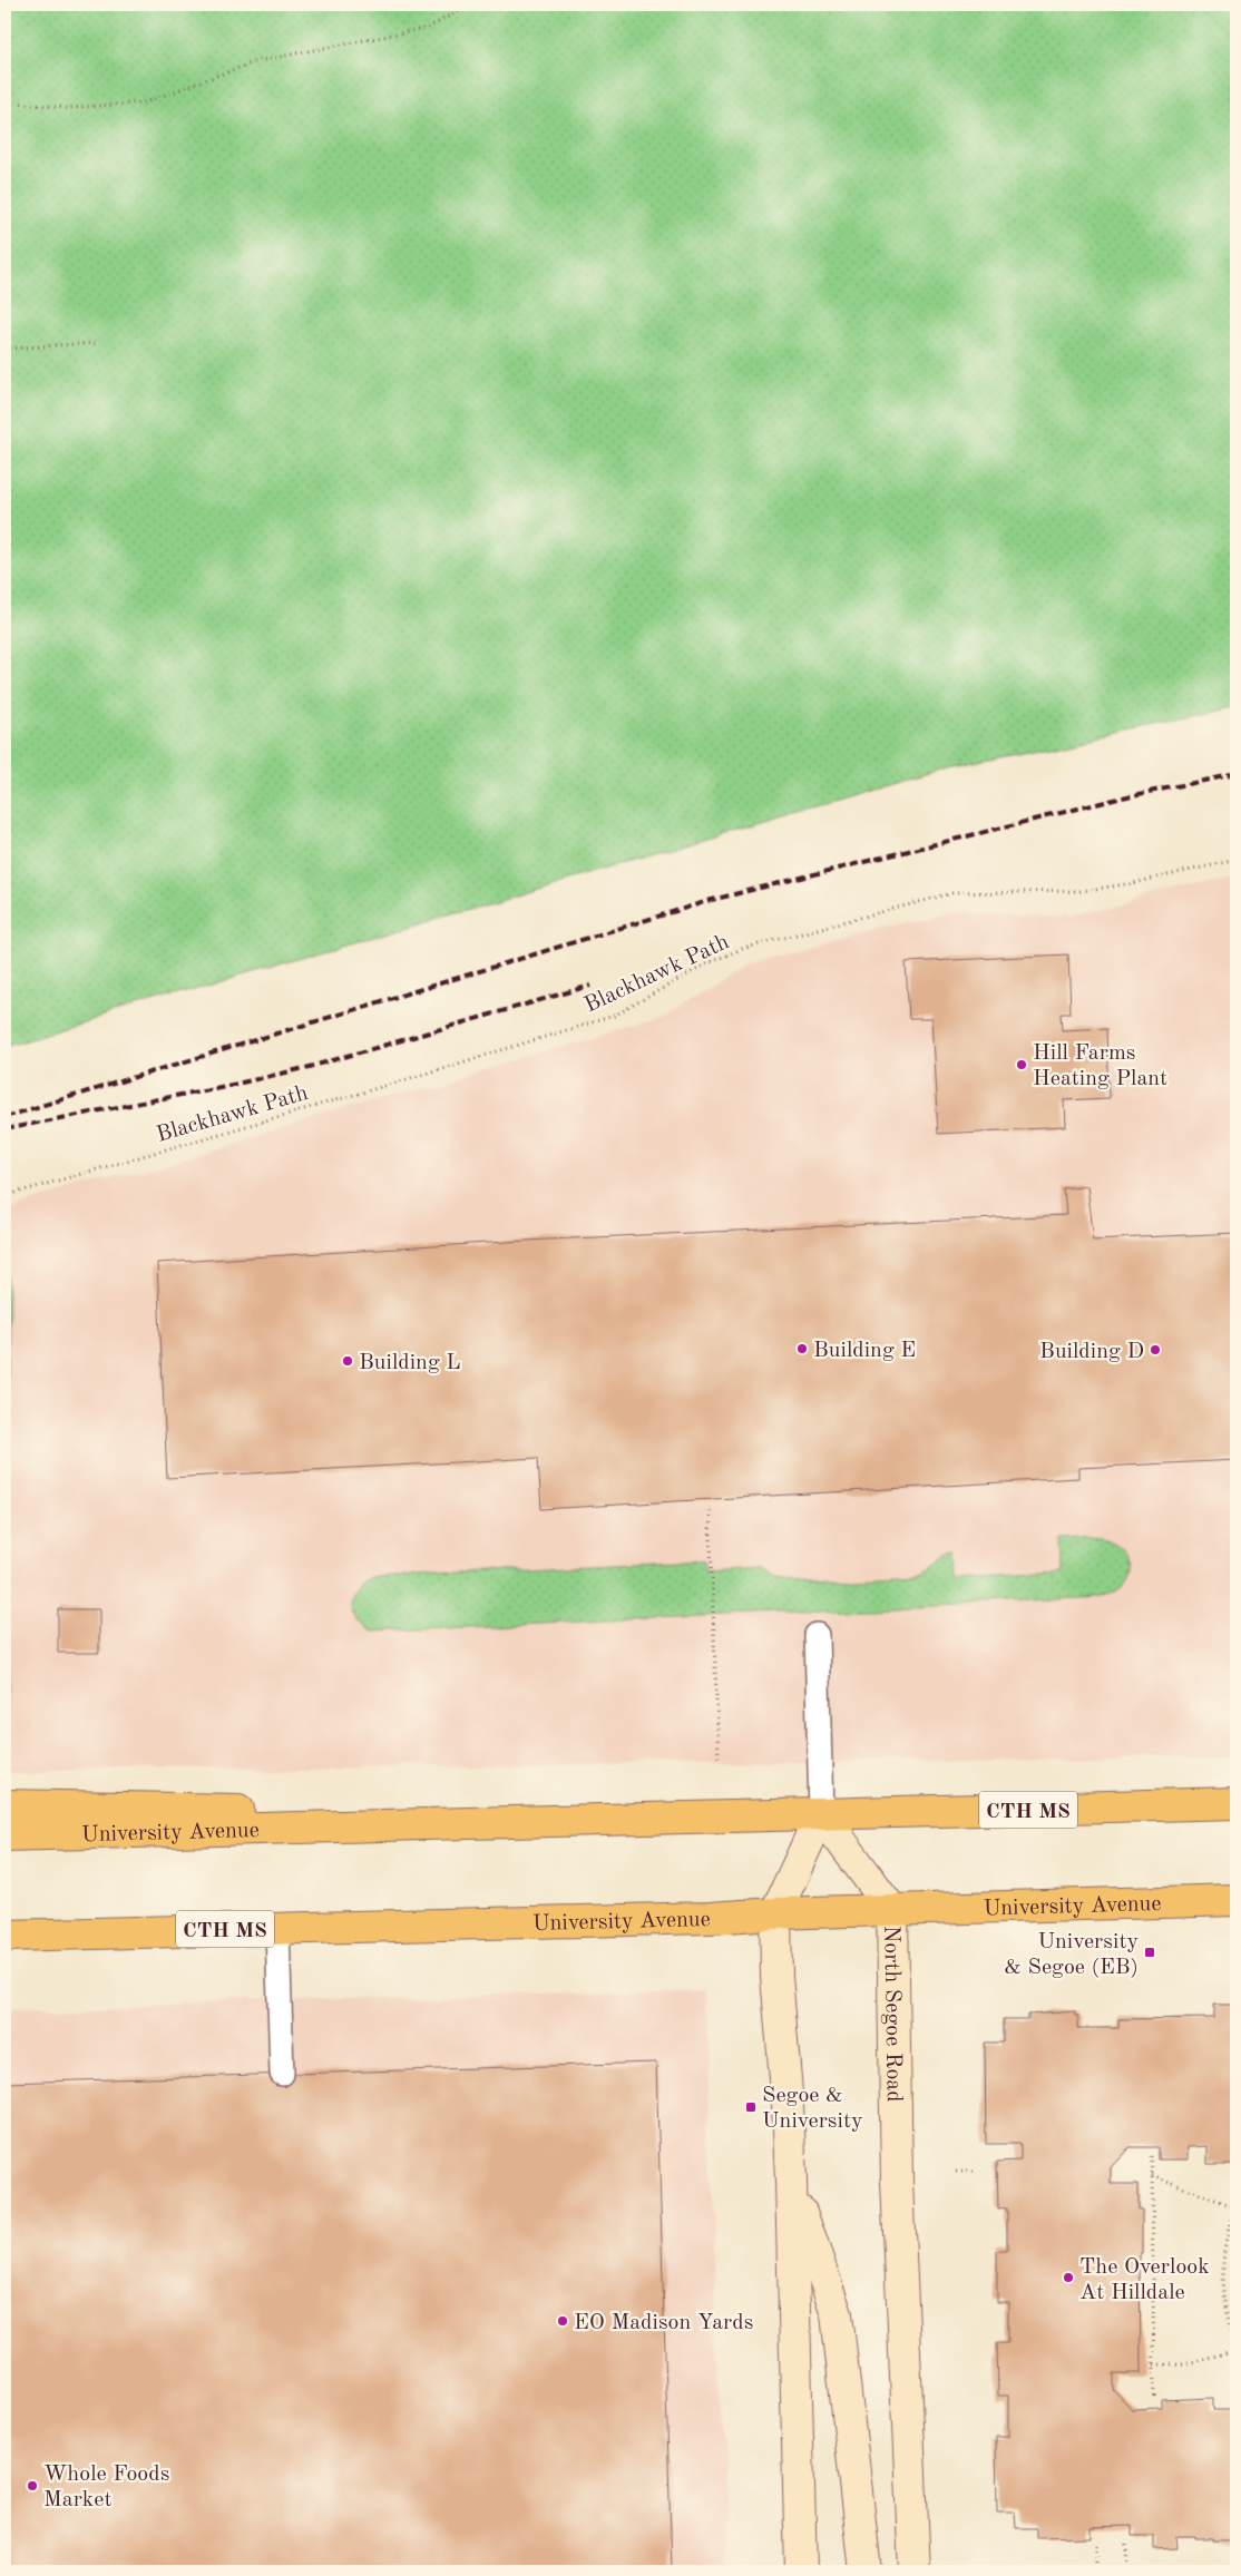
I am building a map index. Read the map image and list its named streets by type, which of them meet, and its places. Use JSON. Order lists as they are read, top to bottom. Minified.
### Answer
{"streets":{"main road":["CTH MS","University Avenue"],"street":["North Segoe Road"],"path":["Blackhawk Path"]},"crossings":[["University Avenue","North Segoe Road"]],"places":{"other":["Hill Farms Heating Plant","Building E","Building D","Building L","The Overlook At Hilldale","EO Madison Yards","Whole Foods Market"],"transit":["University & Segoe (EB)","Segoe & University"]}}
